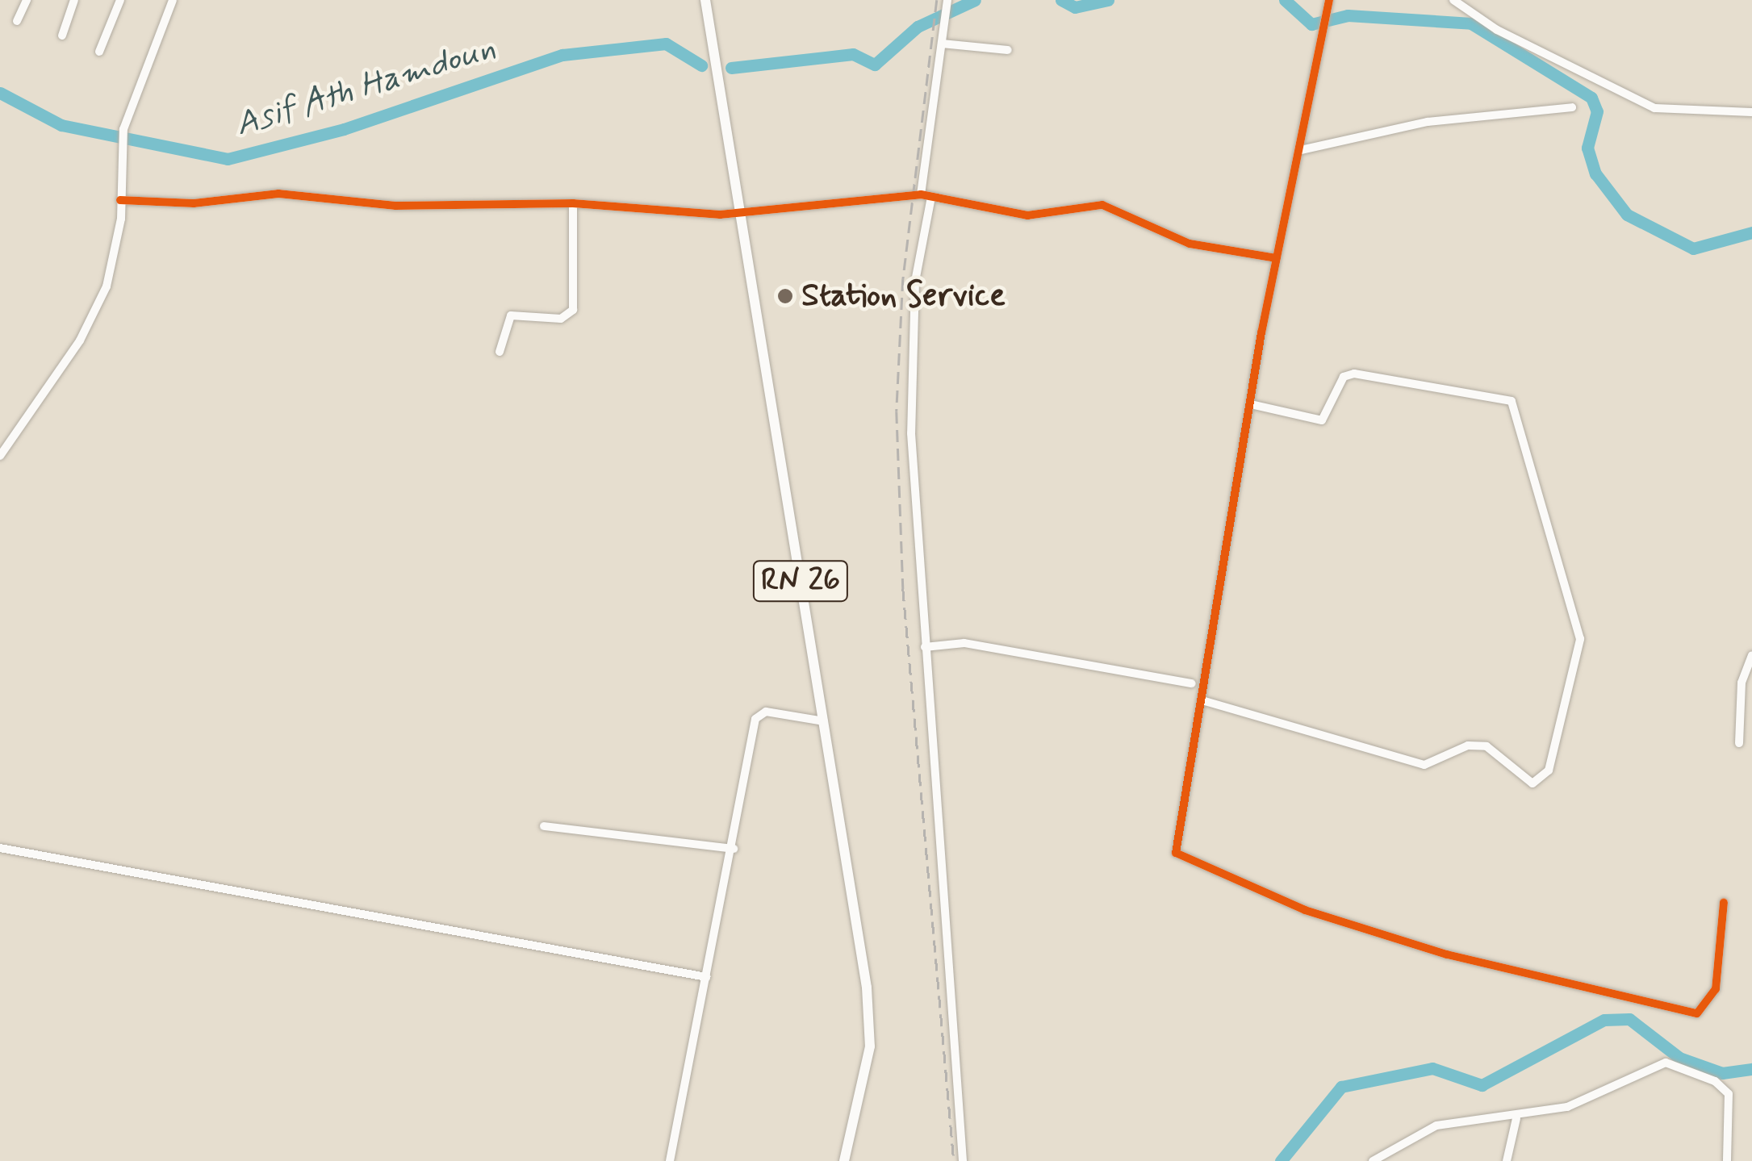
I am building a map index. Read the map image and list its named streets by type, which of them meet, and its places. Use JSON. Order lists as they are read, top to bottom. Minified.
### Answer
{"streets":{"main road":["RN 26"]},"water":["Asif Ath Hamdoun"],"places":["Station Service"]}
